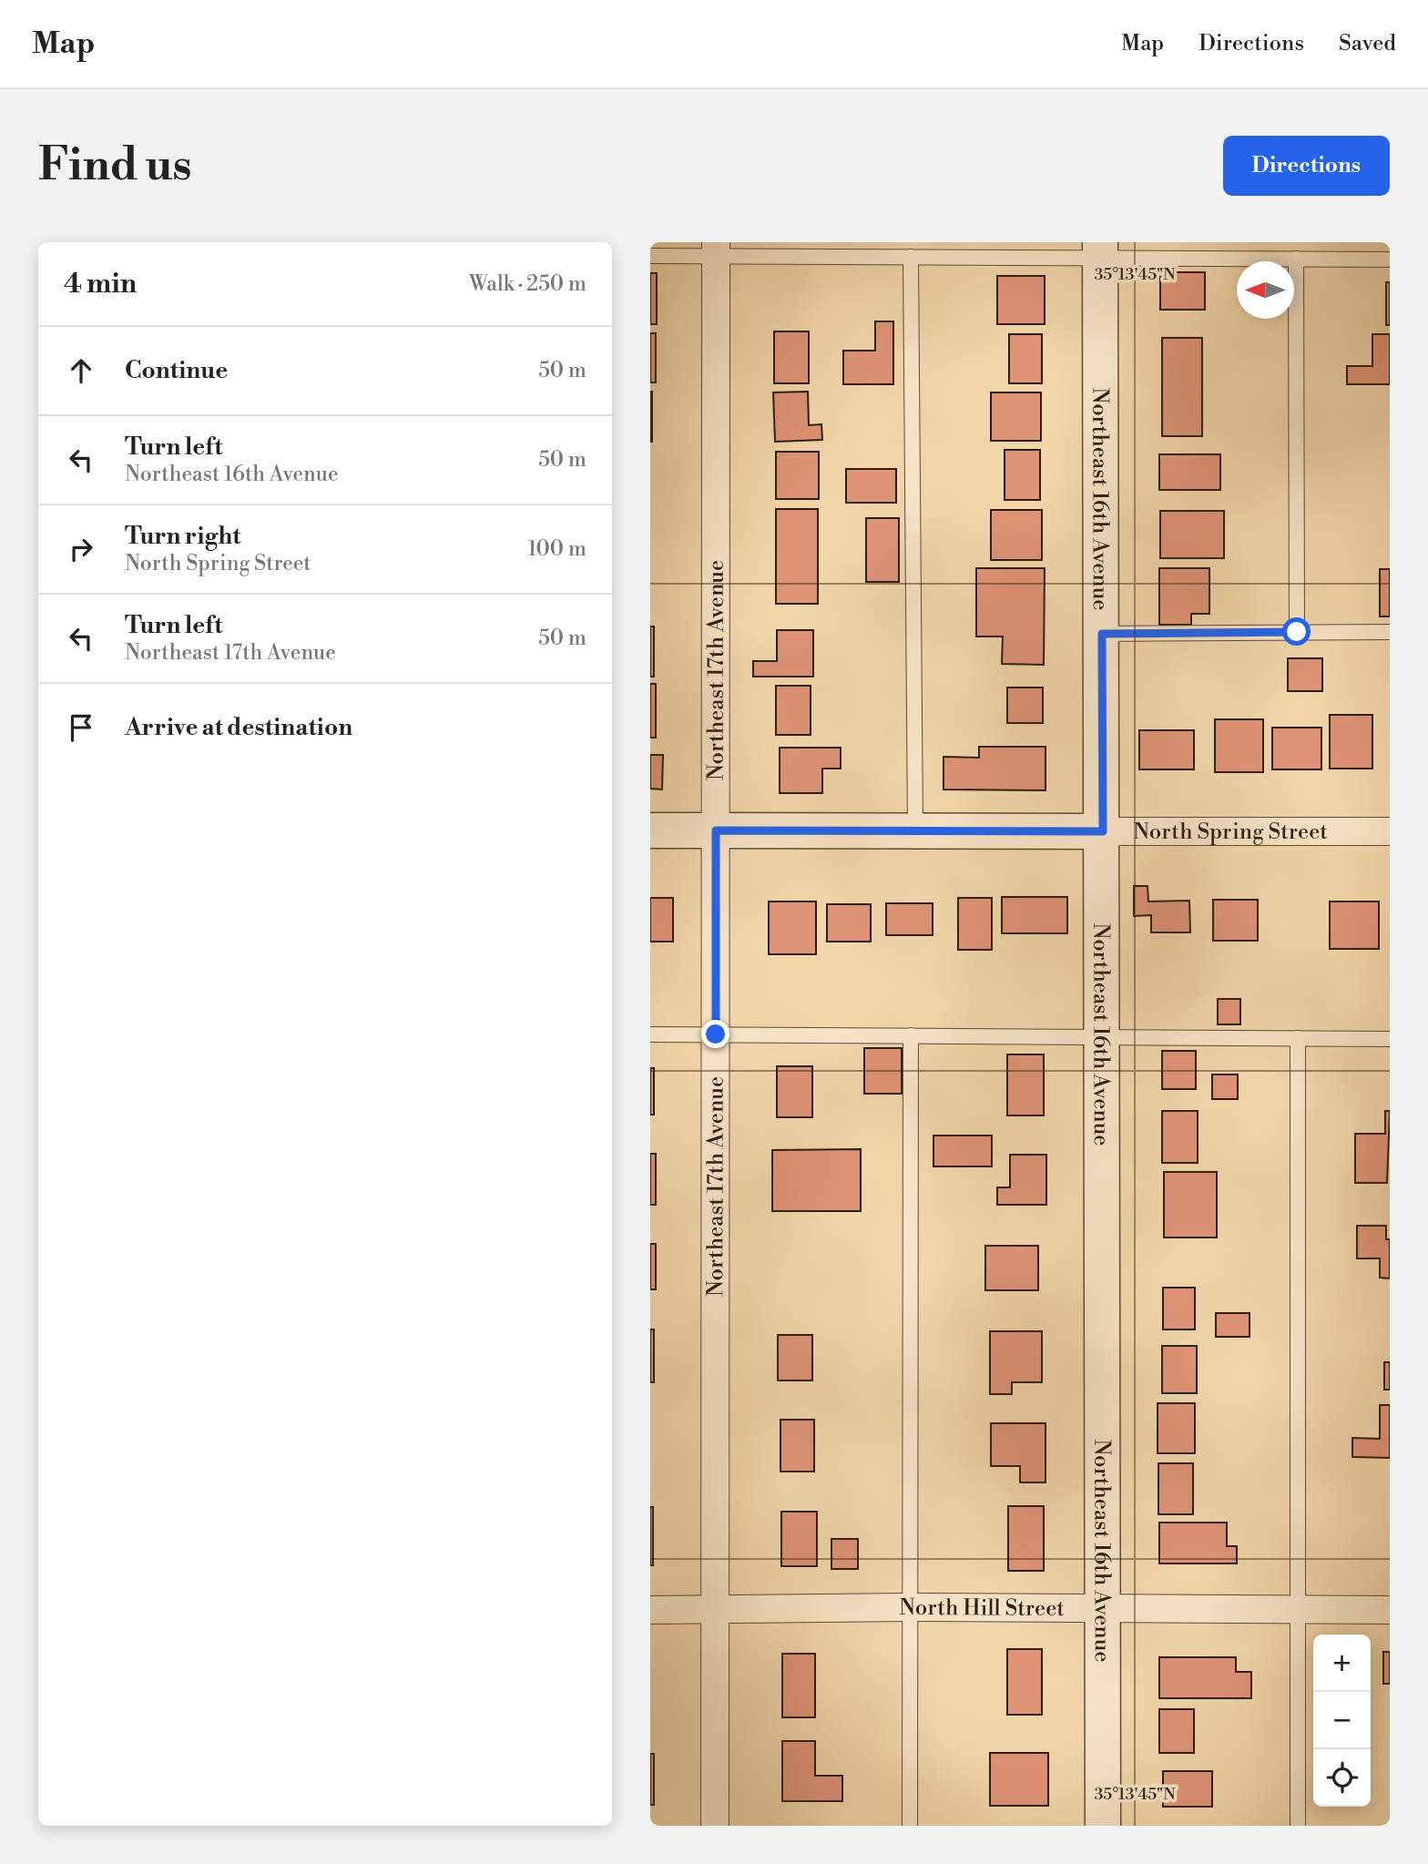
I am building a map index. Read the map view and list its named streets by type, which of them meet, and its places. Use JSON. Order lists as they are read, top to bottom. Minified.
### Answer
{"streets":{"street":["Northeast 16th Avenue","Northeast 17th Avenue","North Spring Street","North Hill Street"]},"crossings":[["Northeast 16th Avenue","North Spring Street"],["Northeast 16th Avenue","North Hill Street"],["Northeast 17th Avenue","North Spring Street"],["Northeast 17th Avenue","North Hill Street"]],"north":"left","page":{"header":"Map","nav":["Map","Directions","Saved"],"buttons":"Directions","title":"Find us","heading":["4 min","Walk · 250 m"],"list":[["Continue","50 m"],["Turn left","Northeast 16th Avenue","50 m"],["Turn right","North Spring Street","100 m"],["Turn left","Northeast 17th Avenue","50 m"],"Arrive at destination"],"map_buttons":["+","−"]},"coordinates":["35°13'45\"N"]}
